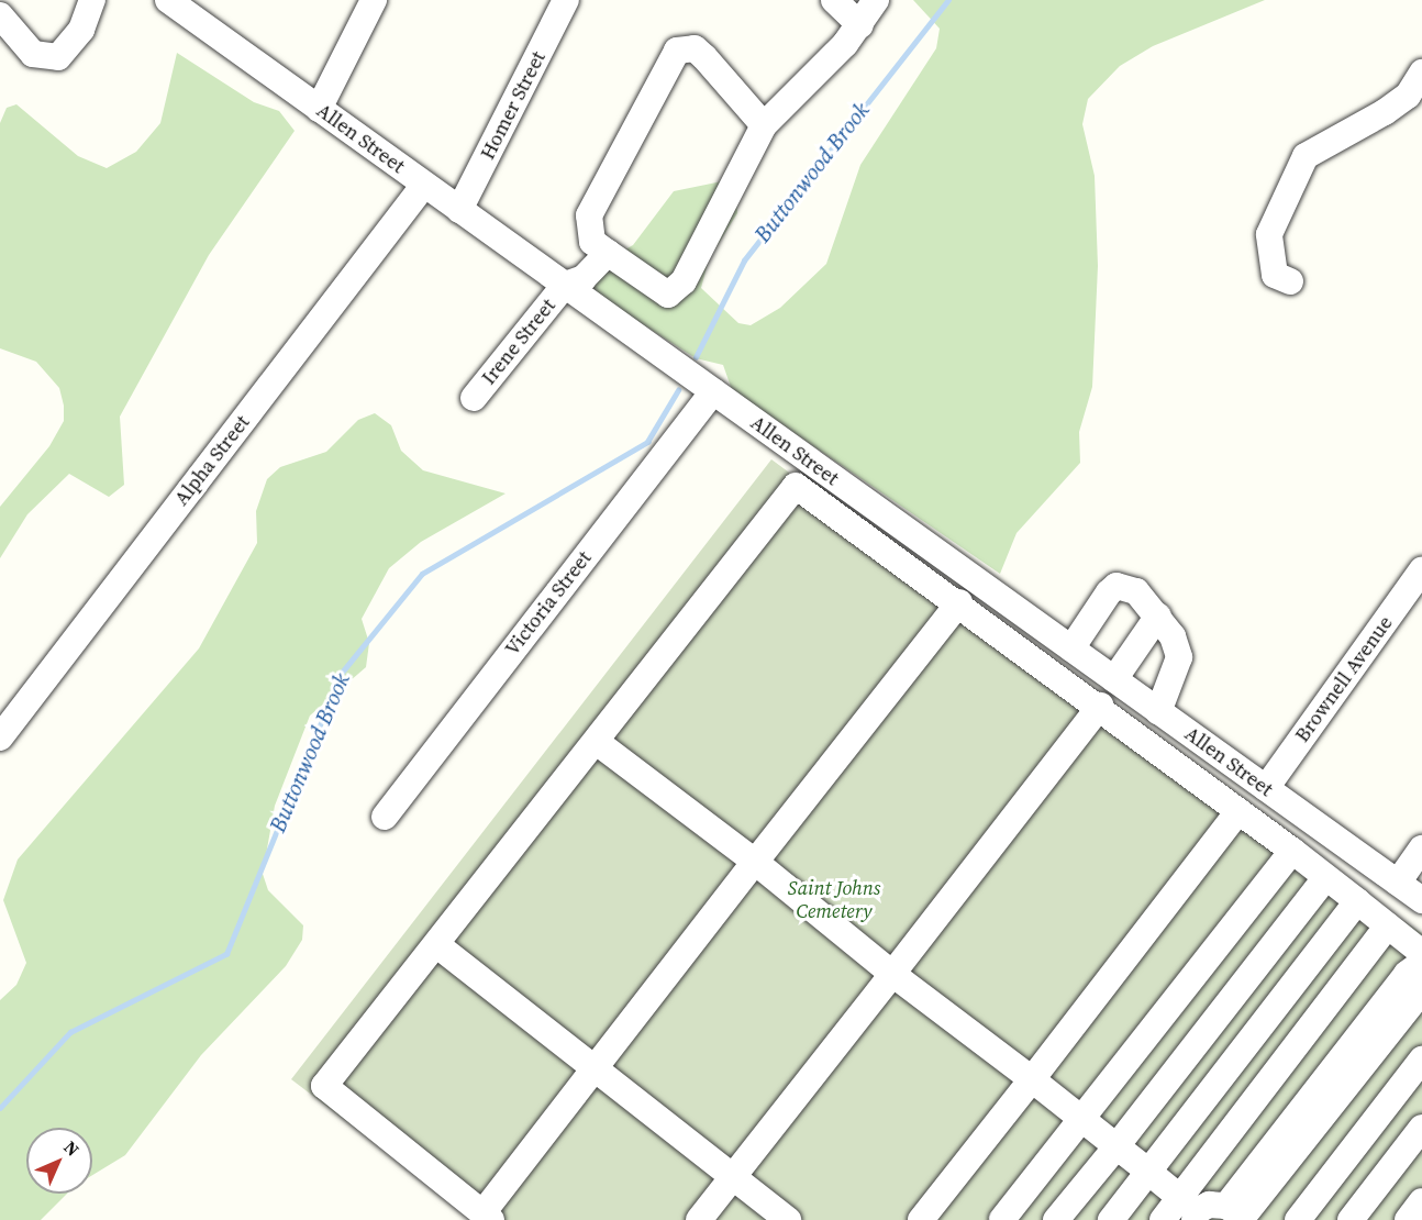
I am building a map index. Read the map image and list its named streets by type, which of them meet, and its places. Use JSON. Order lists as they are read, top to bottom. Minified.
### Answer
{"streets":{"street":["Homer Street","Allen Street","Irene Street","Alpha Street","Victoria Street","Brownell Avenue"]},"crossings":[["Homer Street","Allen Street"],["Allen Street","Irene Street"],["Allen Street","Alpha Street"],["Allen Street","Victoria Street"],["Allen Street","Brownell Avenue"]],"water":["Buttonwood Brook"],"parks":["Saint Johns Cemetery"],"north":"top right"}
